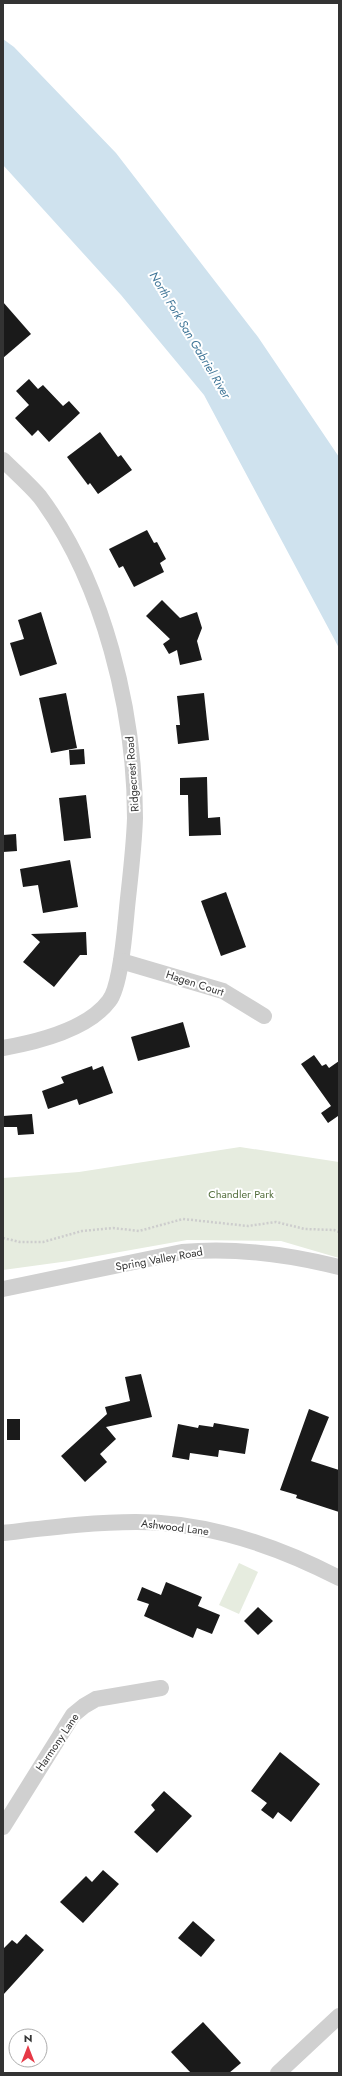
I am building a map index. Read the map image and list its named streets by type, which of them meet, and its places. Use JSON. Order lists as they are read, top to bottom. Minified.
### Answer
{"streets":{"street":["Ridgecrest Road","Hagen Court","Spring Valley Road","Ashwood Lane","Harmony Lane"]},"crossings":[["Ridgecrest Road","Hagen Court"]],"water":["North Fork San Gabriel River"],"parks":["Chandler Park"],"north":"top"}
